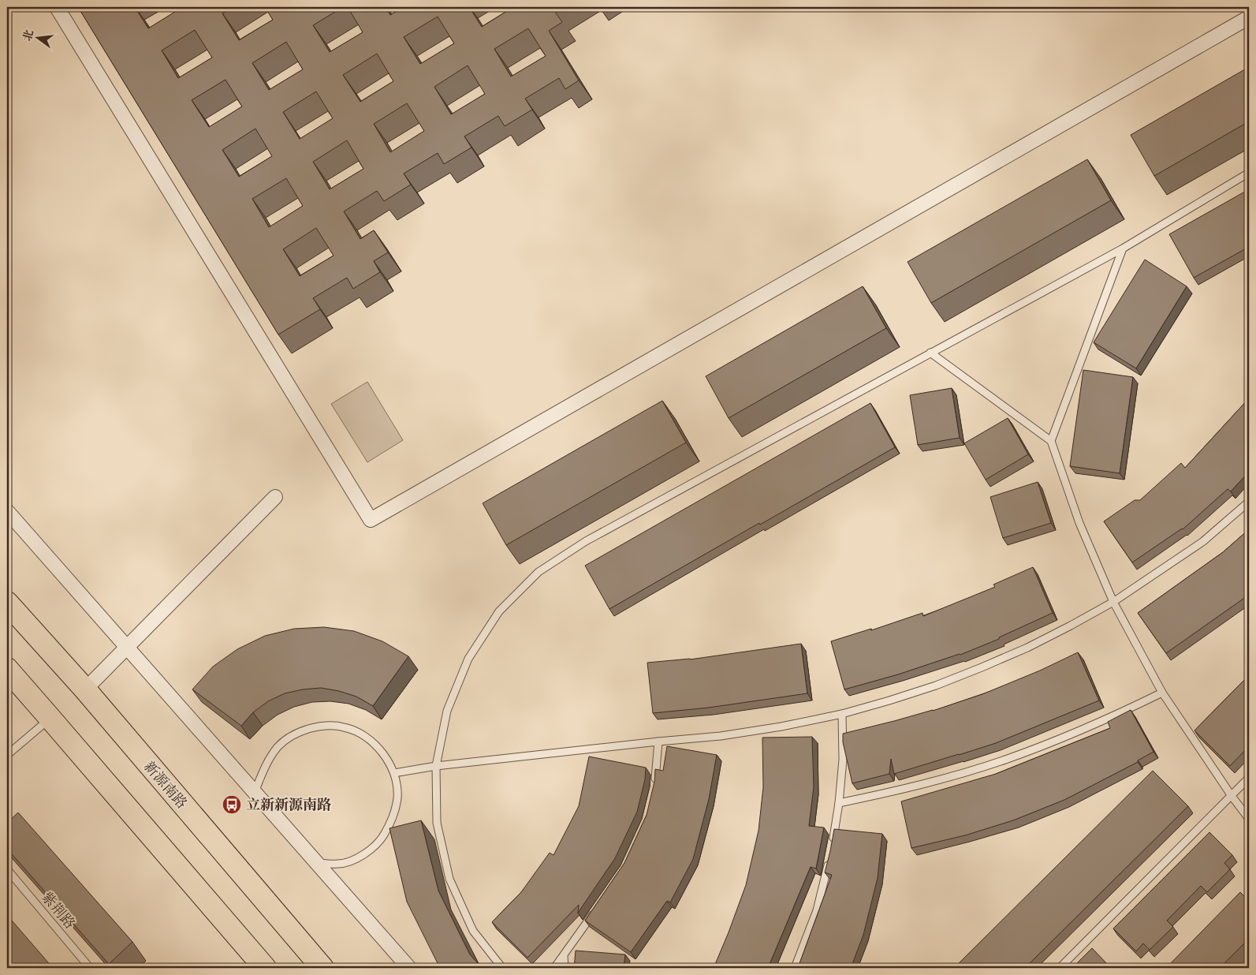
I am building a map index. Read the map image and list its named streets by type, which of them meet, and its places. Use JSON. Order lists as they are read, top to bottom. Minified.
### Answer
{"streets":{"main road":["新源南路"],"lane":["紫荆路"]},"places":{"bus stop":["立新新源南路"]},"north":"left"}
